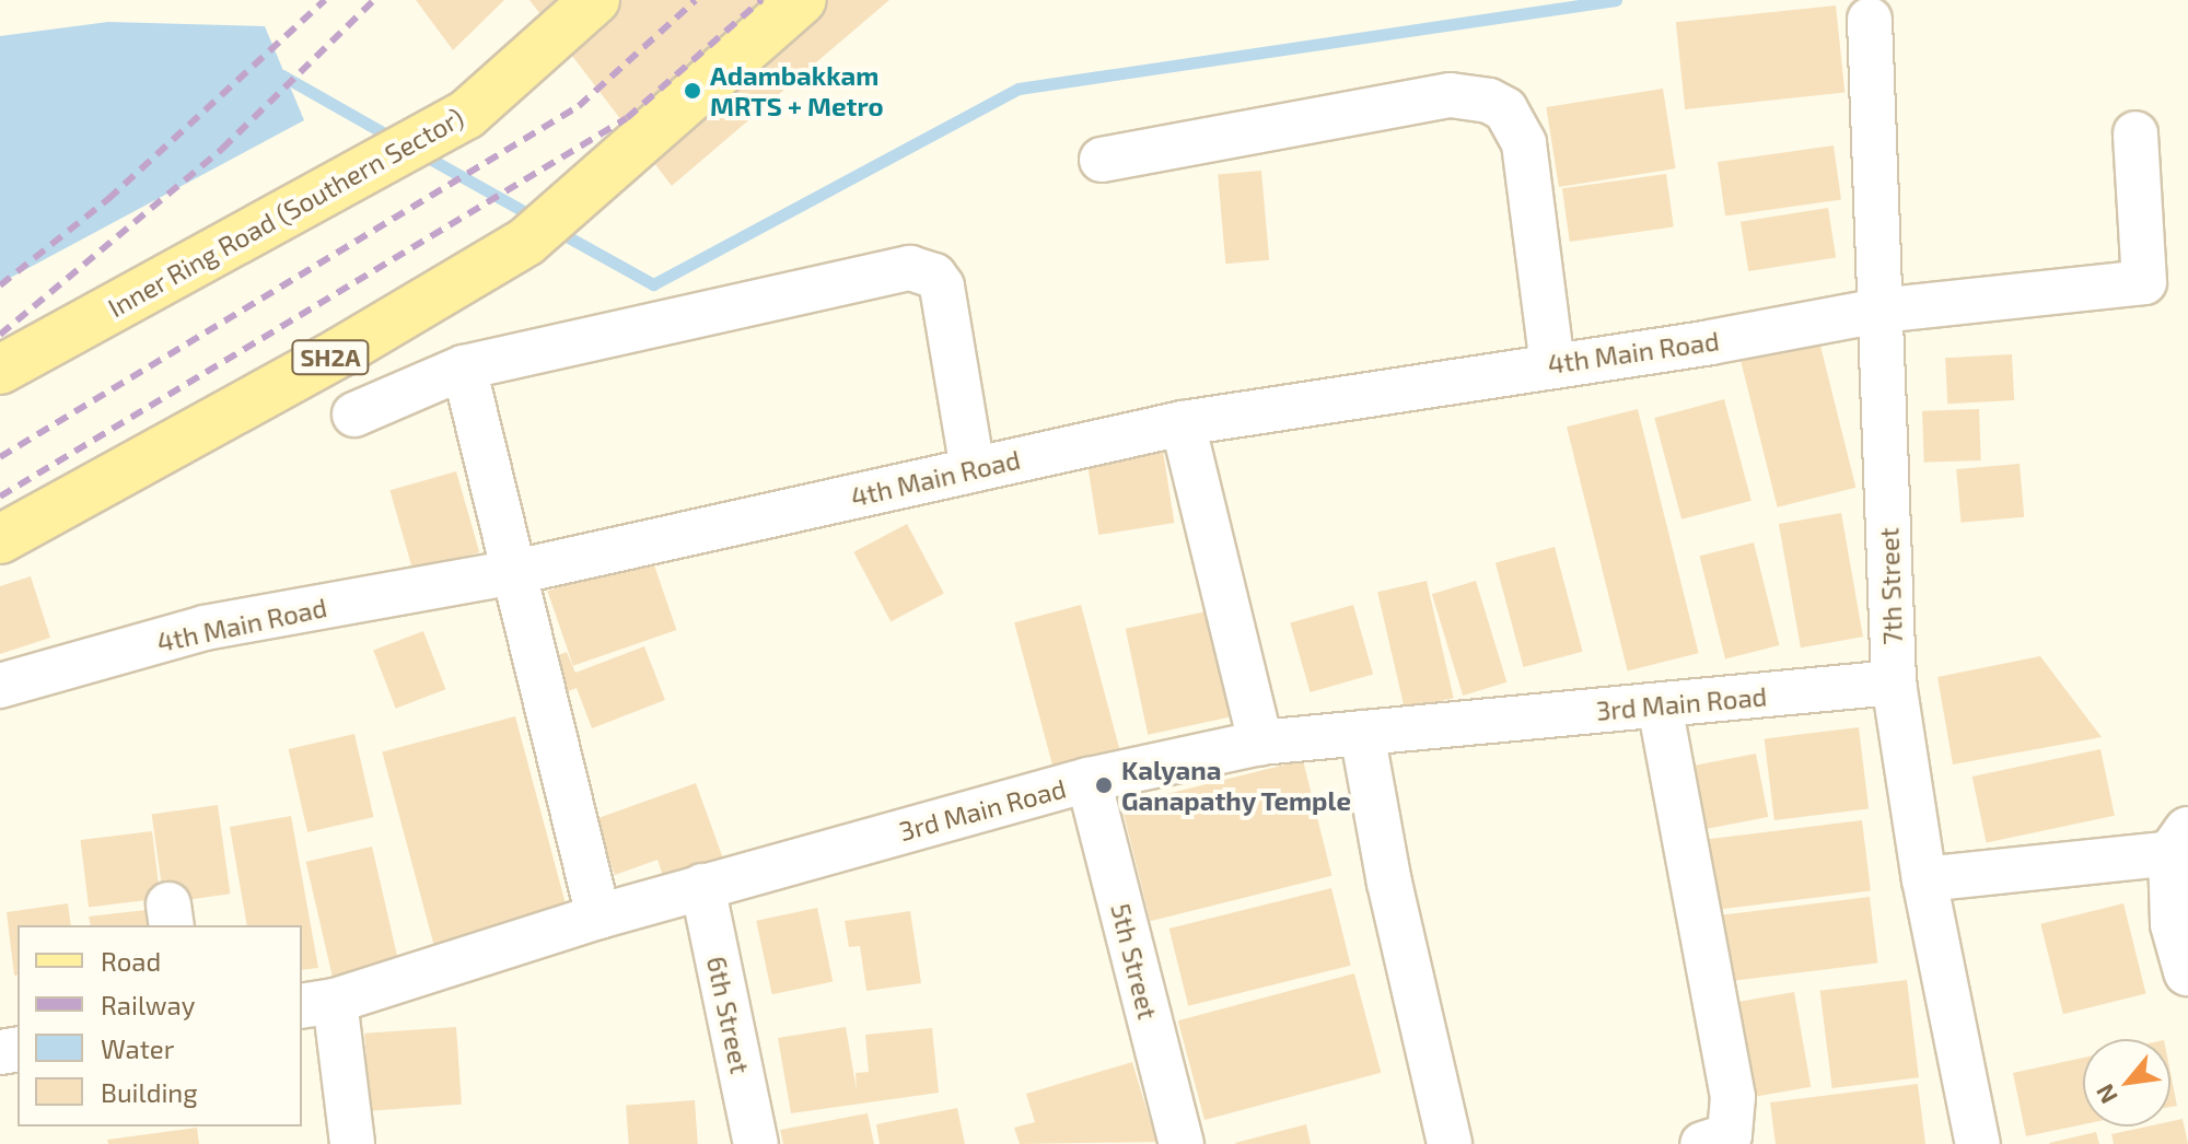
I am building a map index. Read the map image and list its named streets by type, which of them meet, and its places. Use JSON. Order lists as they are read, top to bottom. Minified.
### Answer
{"streets":{"main road":["Inner Ring Road (Southern Sector)","SH2A"],"street":["4th Main Road","7th Street","3rd Main Road","5th Street","6th Street"]},"crossings":[["4th Main Road","7th Street"],["7th Street","3rd Main Road"],["3rd Main Road","5th Street"],["3rd Main Road","6th Street"]],"places":["Adambakkam MRTS + Metro","Kalyana Ganapathy Temple"],"legend":["Road","Railway","Water","Building"],"north":"bottom left"}
